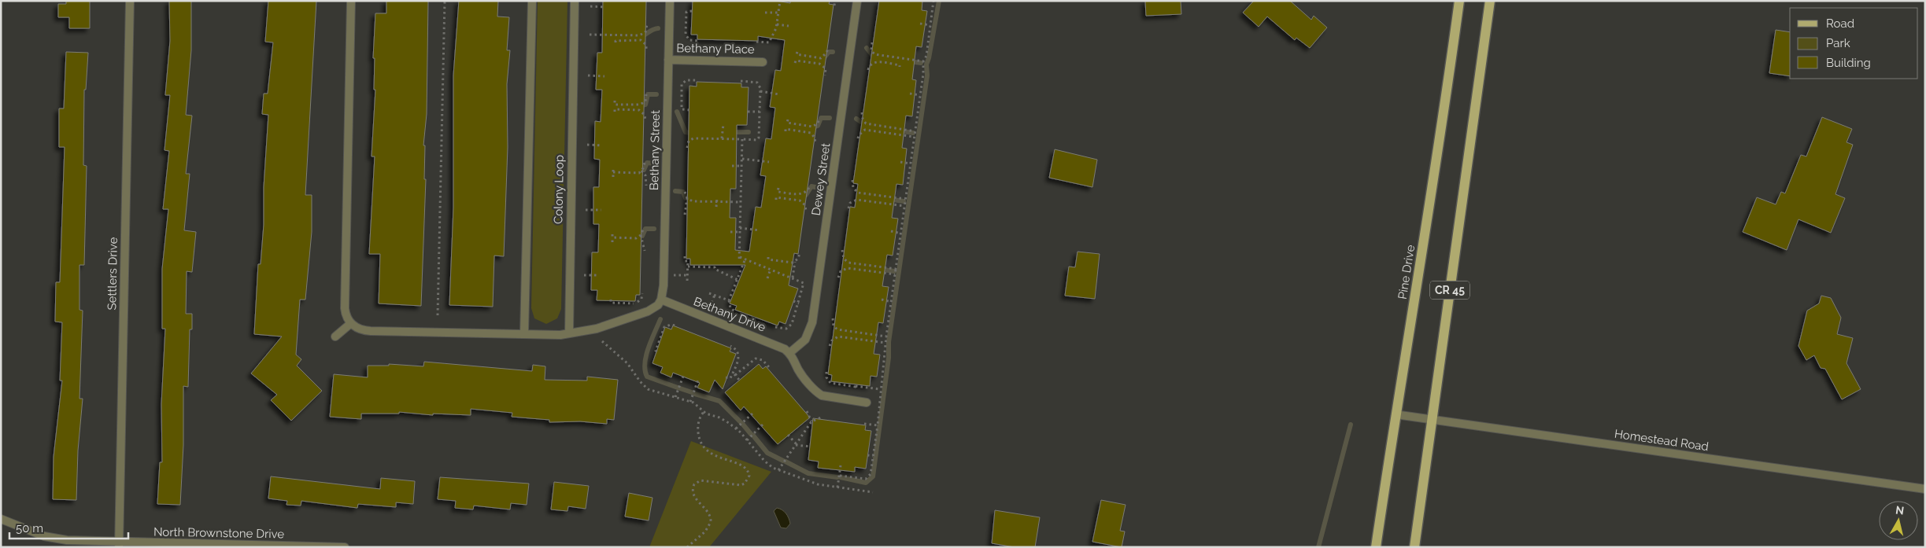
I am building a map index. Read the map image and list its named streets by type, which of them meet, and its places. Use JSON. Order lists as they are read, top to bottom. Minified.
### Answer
{"streets":{"main road":["Pine Drive","CR 45"],"street":["Bethany Place","Bethany Street","Dewey Street","Colony Loop","Settlers Drive","Bethany Drive","Homestead Road","North Brownstone Drive"]},"crossings":[["Bethany Place","Bethany Street"],["Bethany Street","Bethany Drive"],["Dewey Street","Bethany Drive"],["Pine Drive","Homestead Road"],["Settlers Drive","North Brownstone Drive"],["CR 45","Homestead Road"]],"legend":["Road","Park","Building"],"scale_bar":"50 m","north":"top"}
